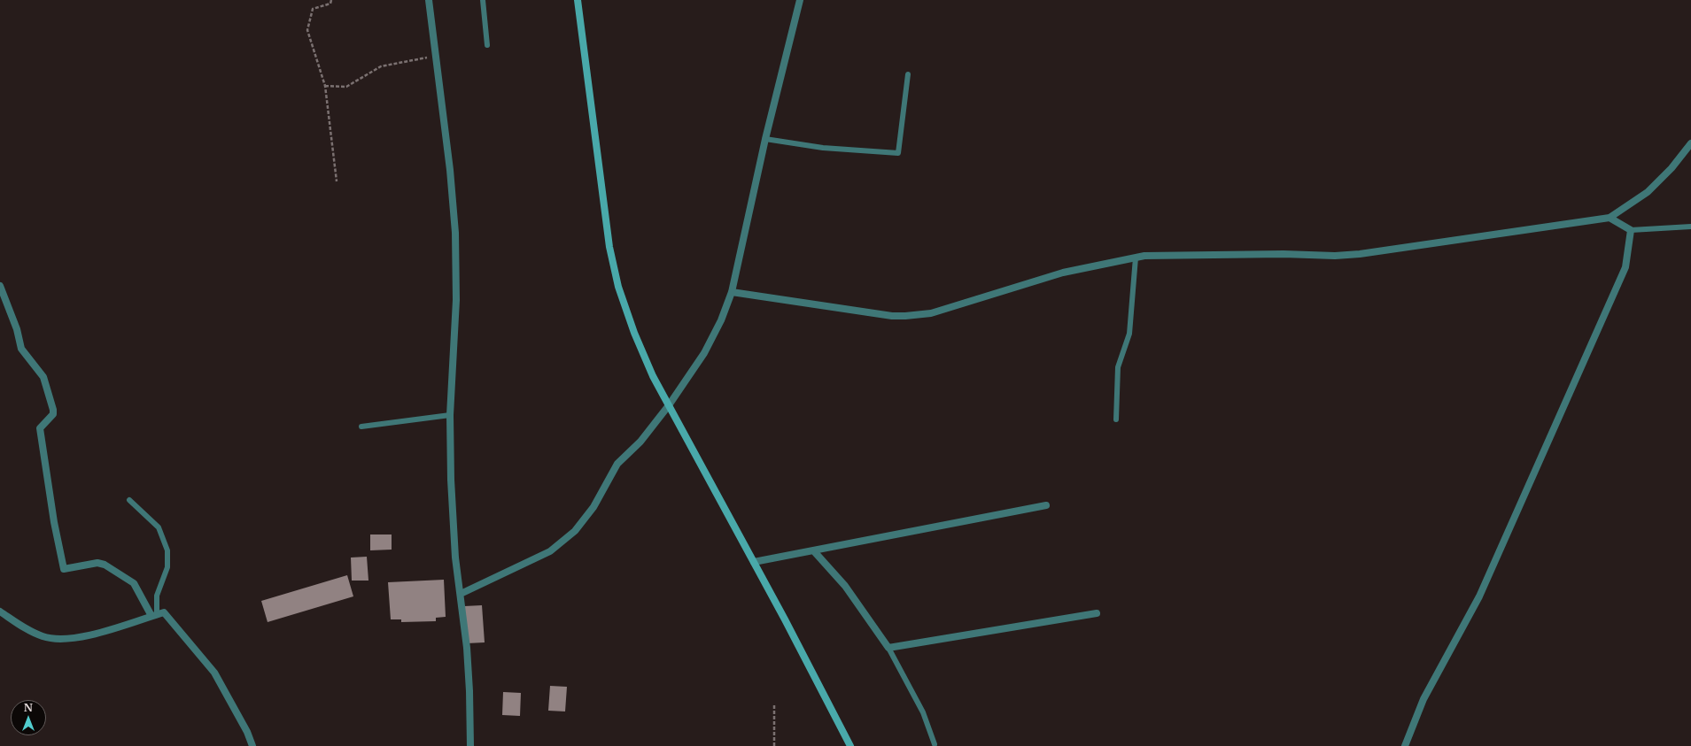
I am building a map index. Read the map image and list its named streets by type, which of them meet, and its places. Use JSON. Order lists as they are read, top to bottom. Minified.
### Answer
{"north":"top"}
